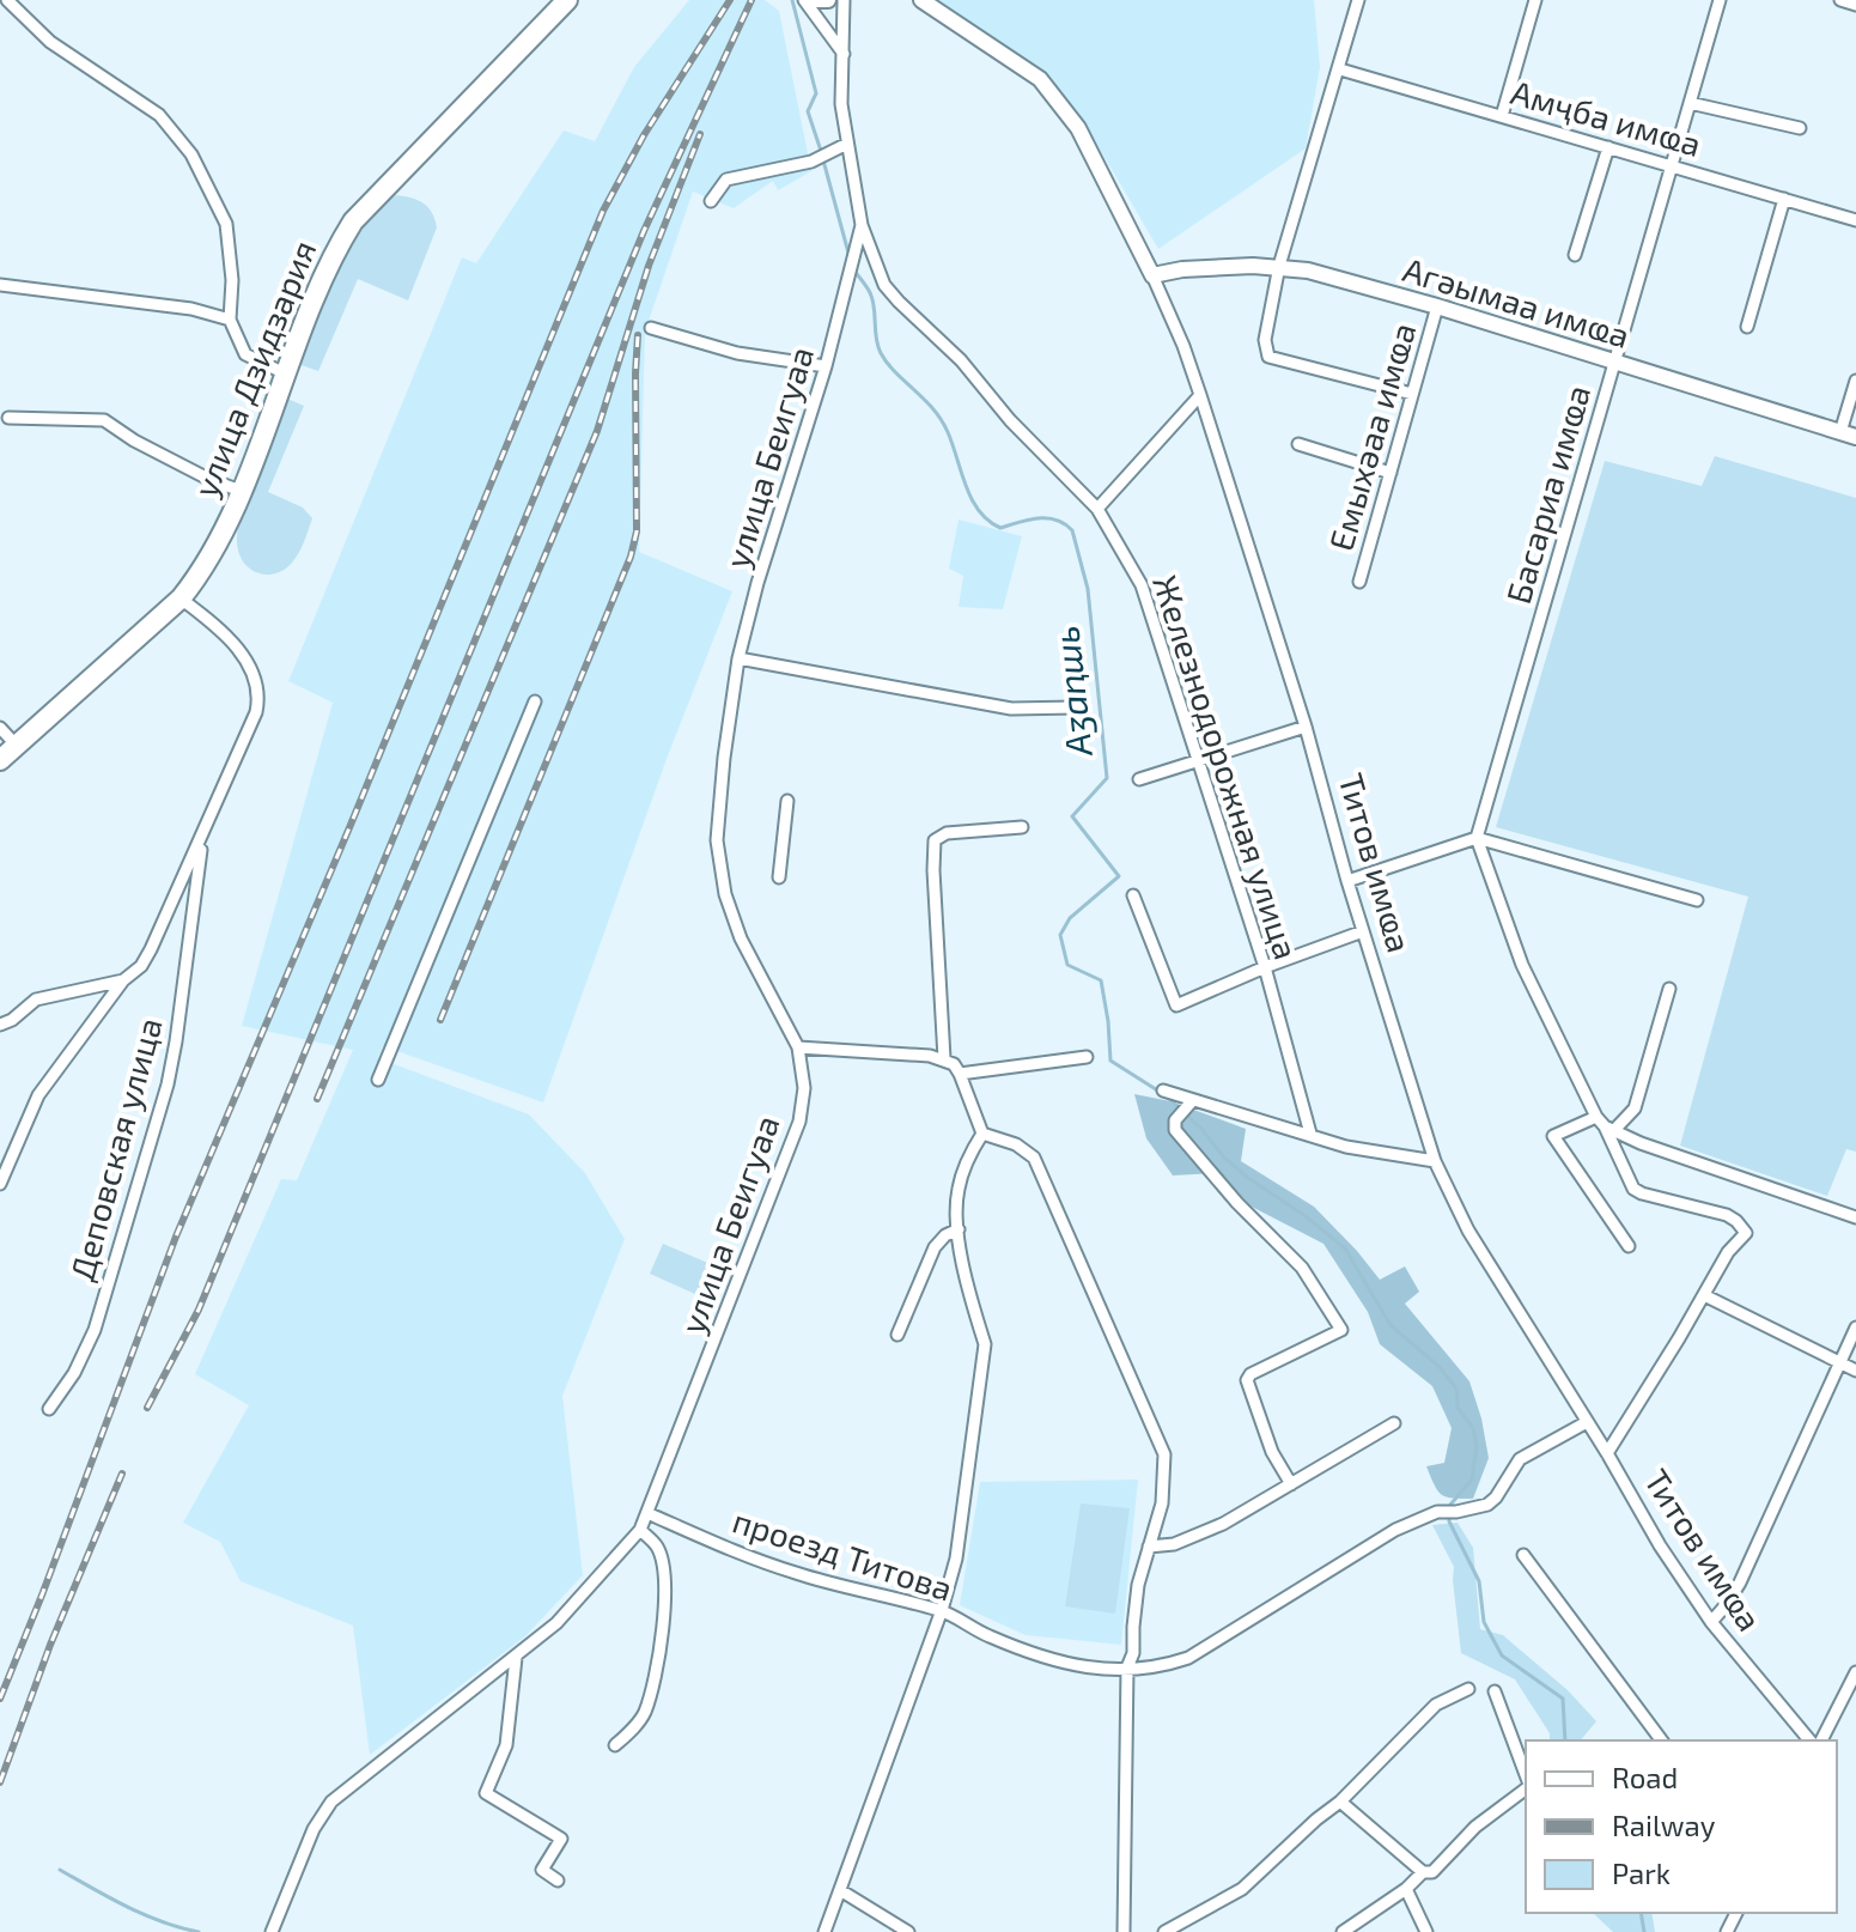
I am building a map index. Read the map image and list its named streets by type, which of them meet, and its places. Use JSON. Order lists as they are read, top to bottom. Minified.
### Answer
{"streets":{"highway":["улица Дзидзария"],"street":["Амҷба имҩа","Агәымаа имҩа","Емыхәаа имҩа","улица Беигуаа","Басариа имҩа","Железнодорожная улица","Титов имҩа","Деповская улица","проезд Титова"]},"crossings":[["Амҷба имҩа","Басариа имҩа"],["Агәымаа имҩа","Емыхәаа имҩа"],["Агәымаа имҩа","Басариа имҩа"],["Агәымаа имҩа","Титов имҩа"],["улица Беигуаа","Железнодорожная улица"],["улица Беигуаа","проезд Титова"],["Титов имҩа","проезд Титова"]],"water":["Аӡаԥшь"],"legend":["Road","Railway","Park"]}
